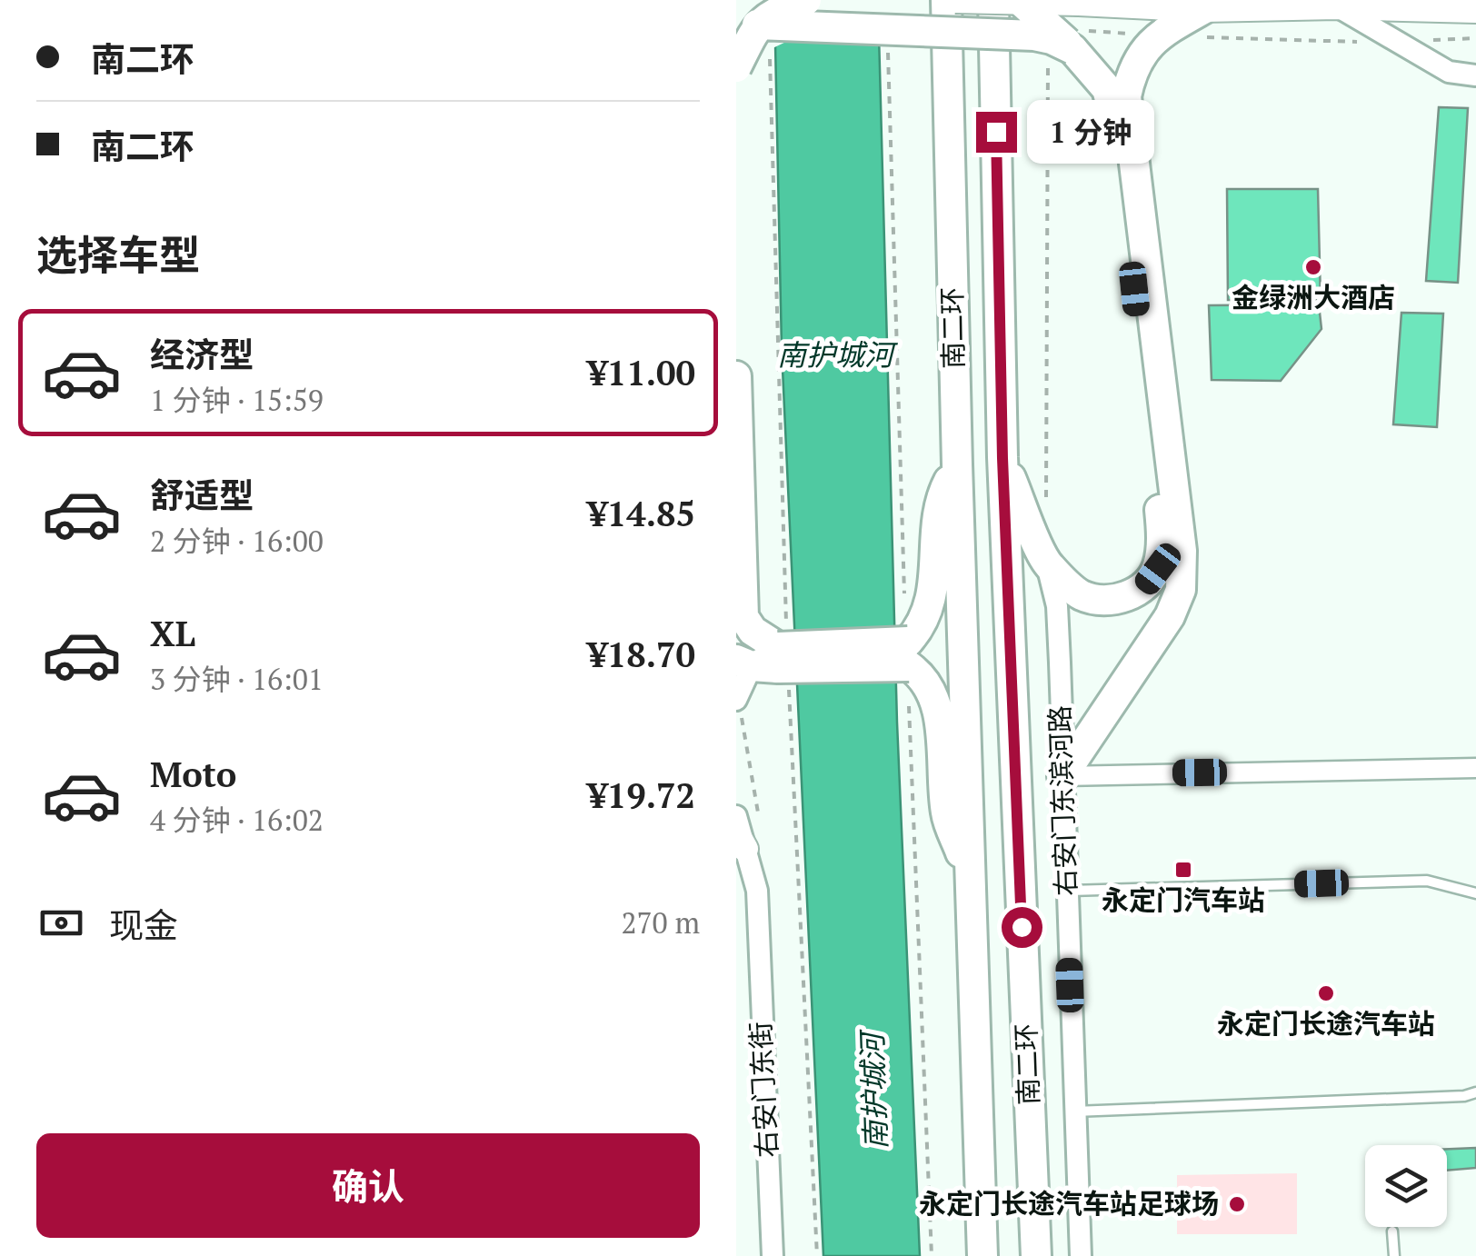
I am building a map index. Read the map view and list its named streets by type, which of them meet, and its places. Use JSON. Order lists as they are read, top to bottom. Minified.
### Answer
{"streets":{"highway":["南二环"],"street":["右安门东滨河路","右安门东街"]},"water":["南护城河"],"places":{"other":["金绿洲大酒店","永定门长途汽车站","永定门长途汽车站足球场"],"transit":["永定门汽车站"]},"page":{"banner":["南二环","南二环"],"bubble":"1 分钟","heading":"选择车型","list":[{"name":"经济型","note":"1 分钟 · 15:59","value":"¥11.00"},{"name":"舒适型","note":"2 分钟 · 16:00","value":"¥14.85"},{"name":"XL","note":"3 分钟 · 16:01","value":"¥18.70"},{"name":"Moto","note":"4 分钟 · 16:02","value":"¥19.72"}],"pay":["现金","270 m"],"buttons":"确认"}}
